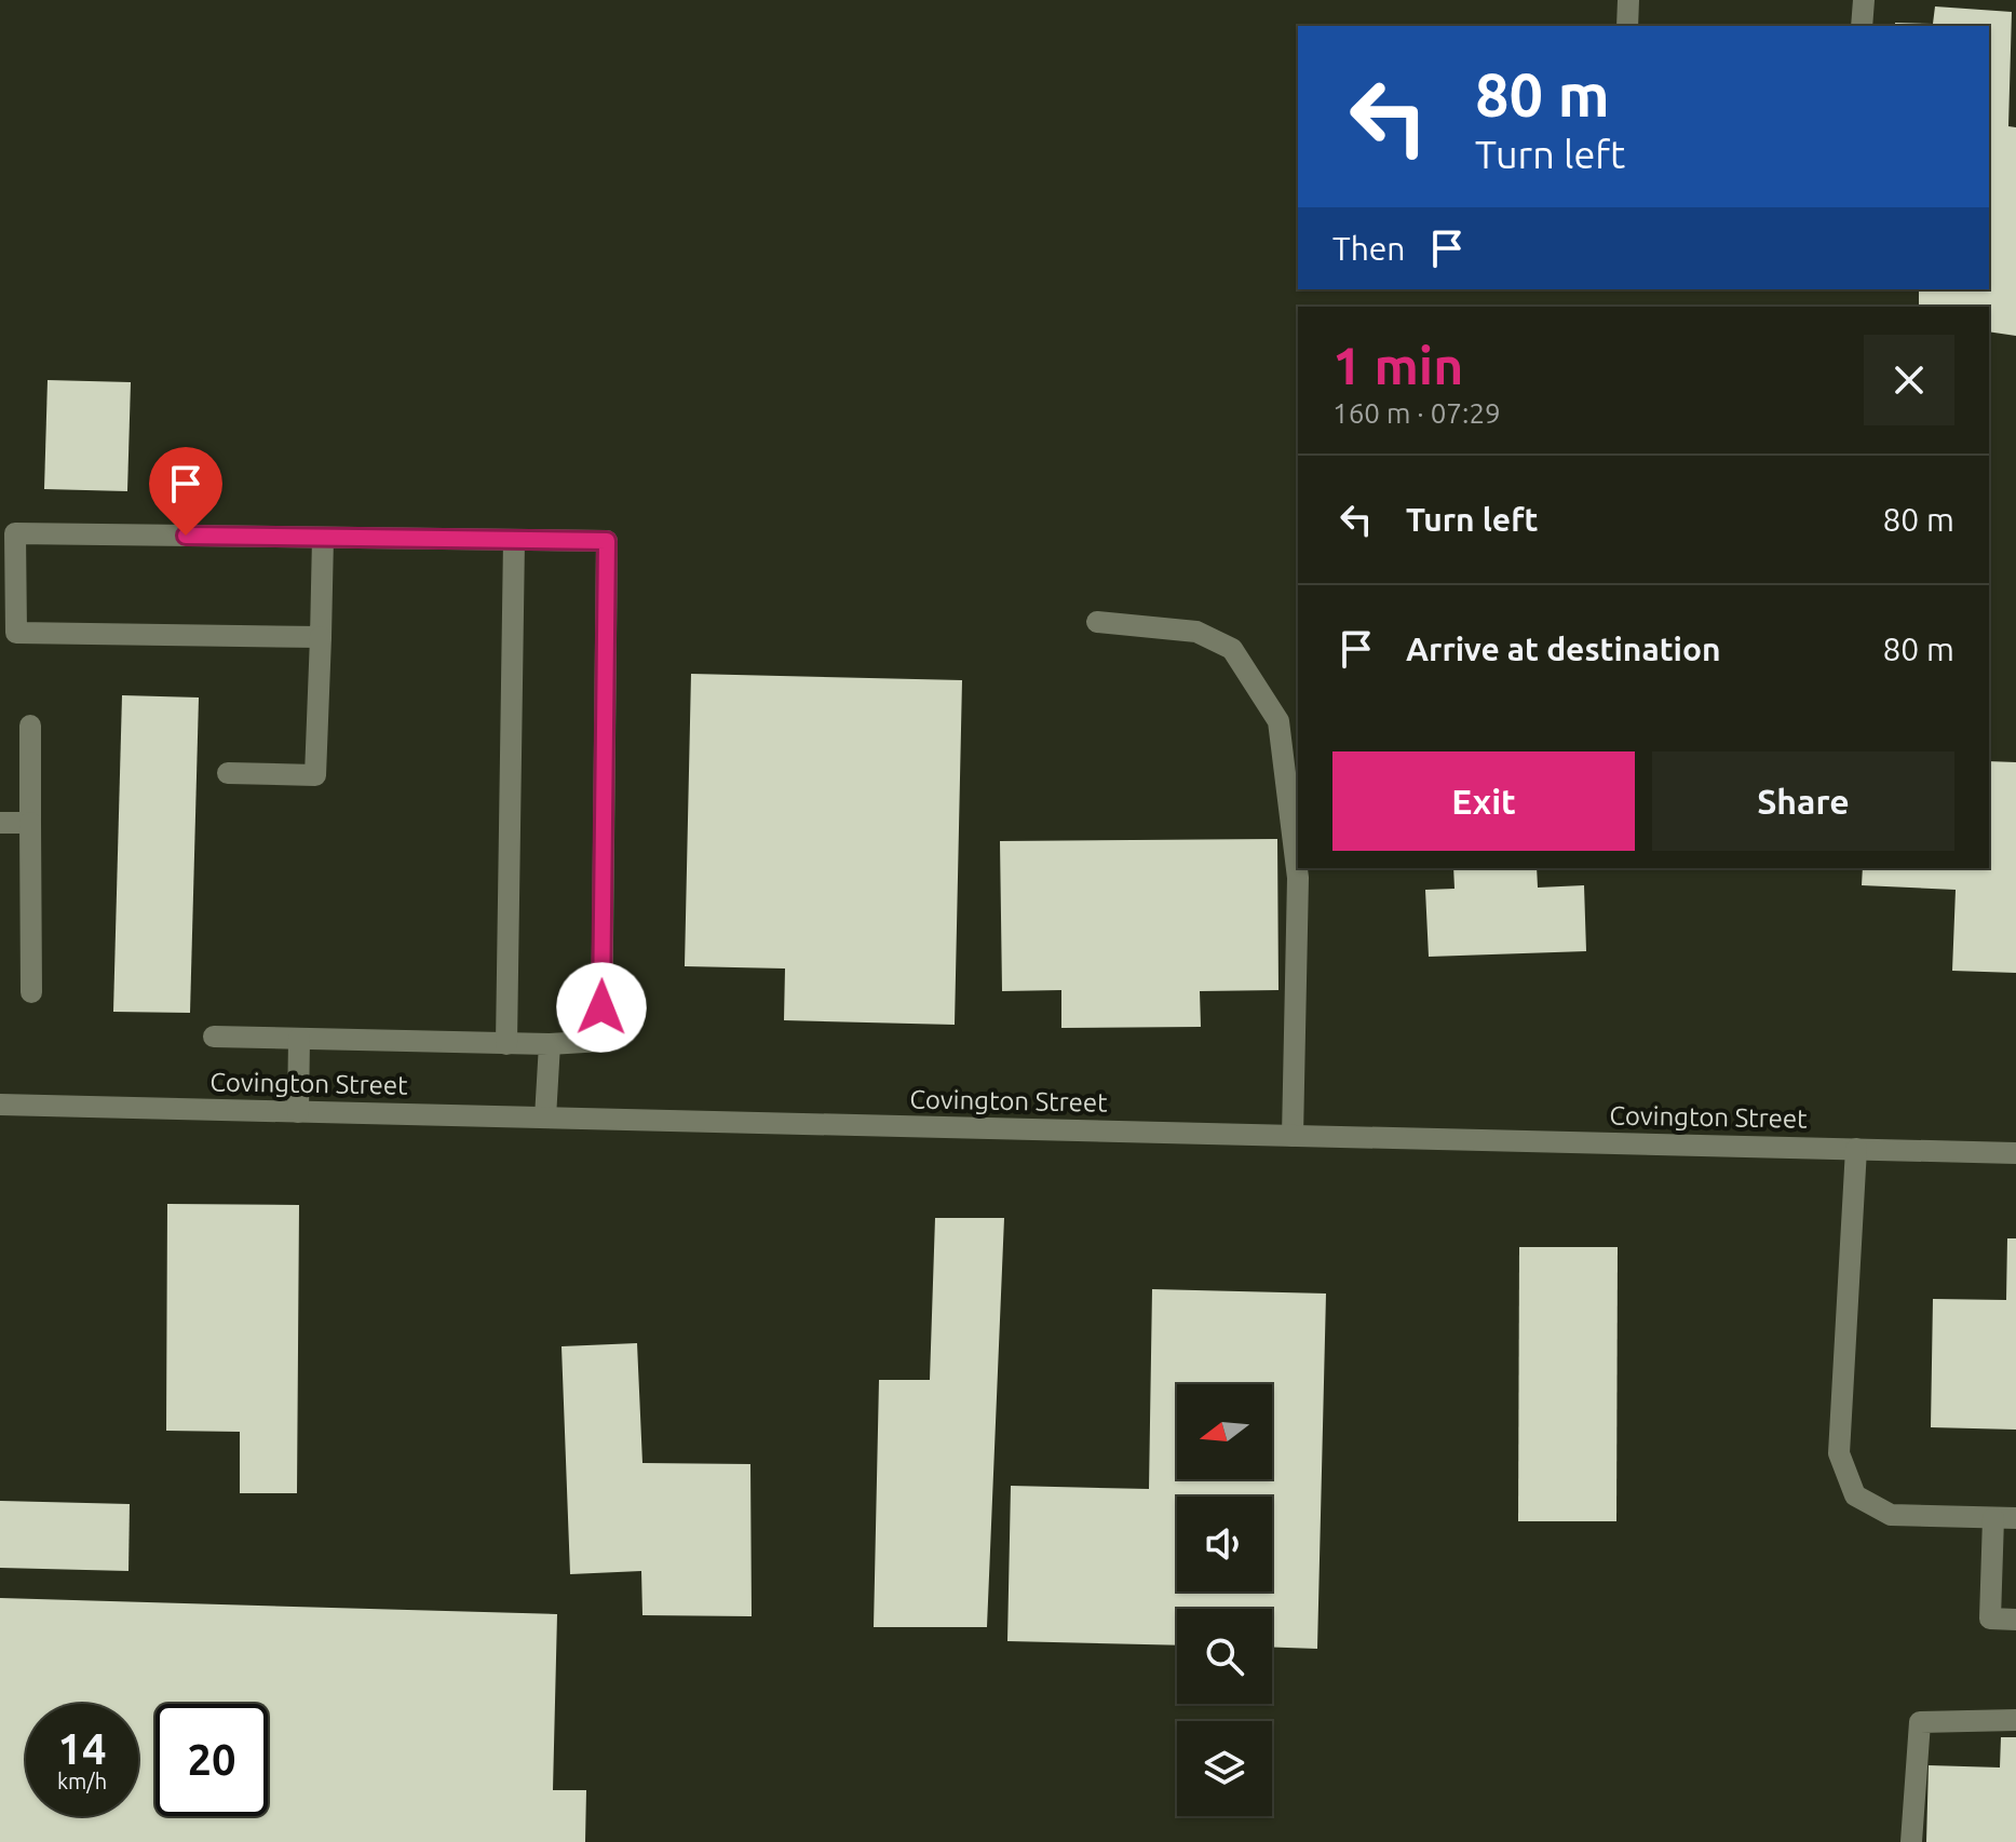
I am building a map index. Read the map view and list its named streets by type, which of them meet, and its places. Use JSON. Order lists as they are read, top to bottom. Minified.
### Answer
{"streets":{"street":["Covington Street"]},"north":"left","page":{"turn":["80 m","Turn left"],"then":"Then","heading":["1 min","160 m · 07:29"],"list":[{"name":"Turn left","value":"80 m"},{"name":"Arrive at destination","value":"80 m"}],"buttons":["Exit","Share"],"speed":"14 km/h","limit":"20"}}
